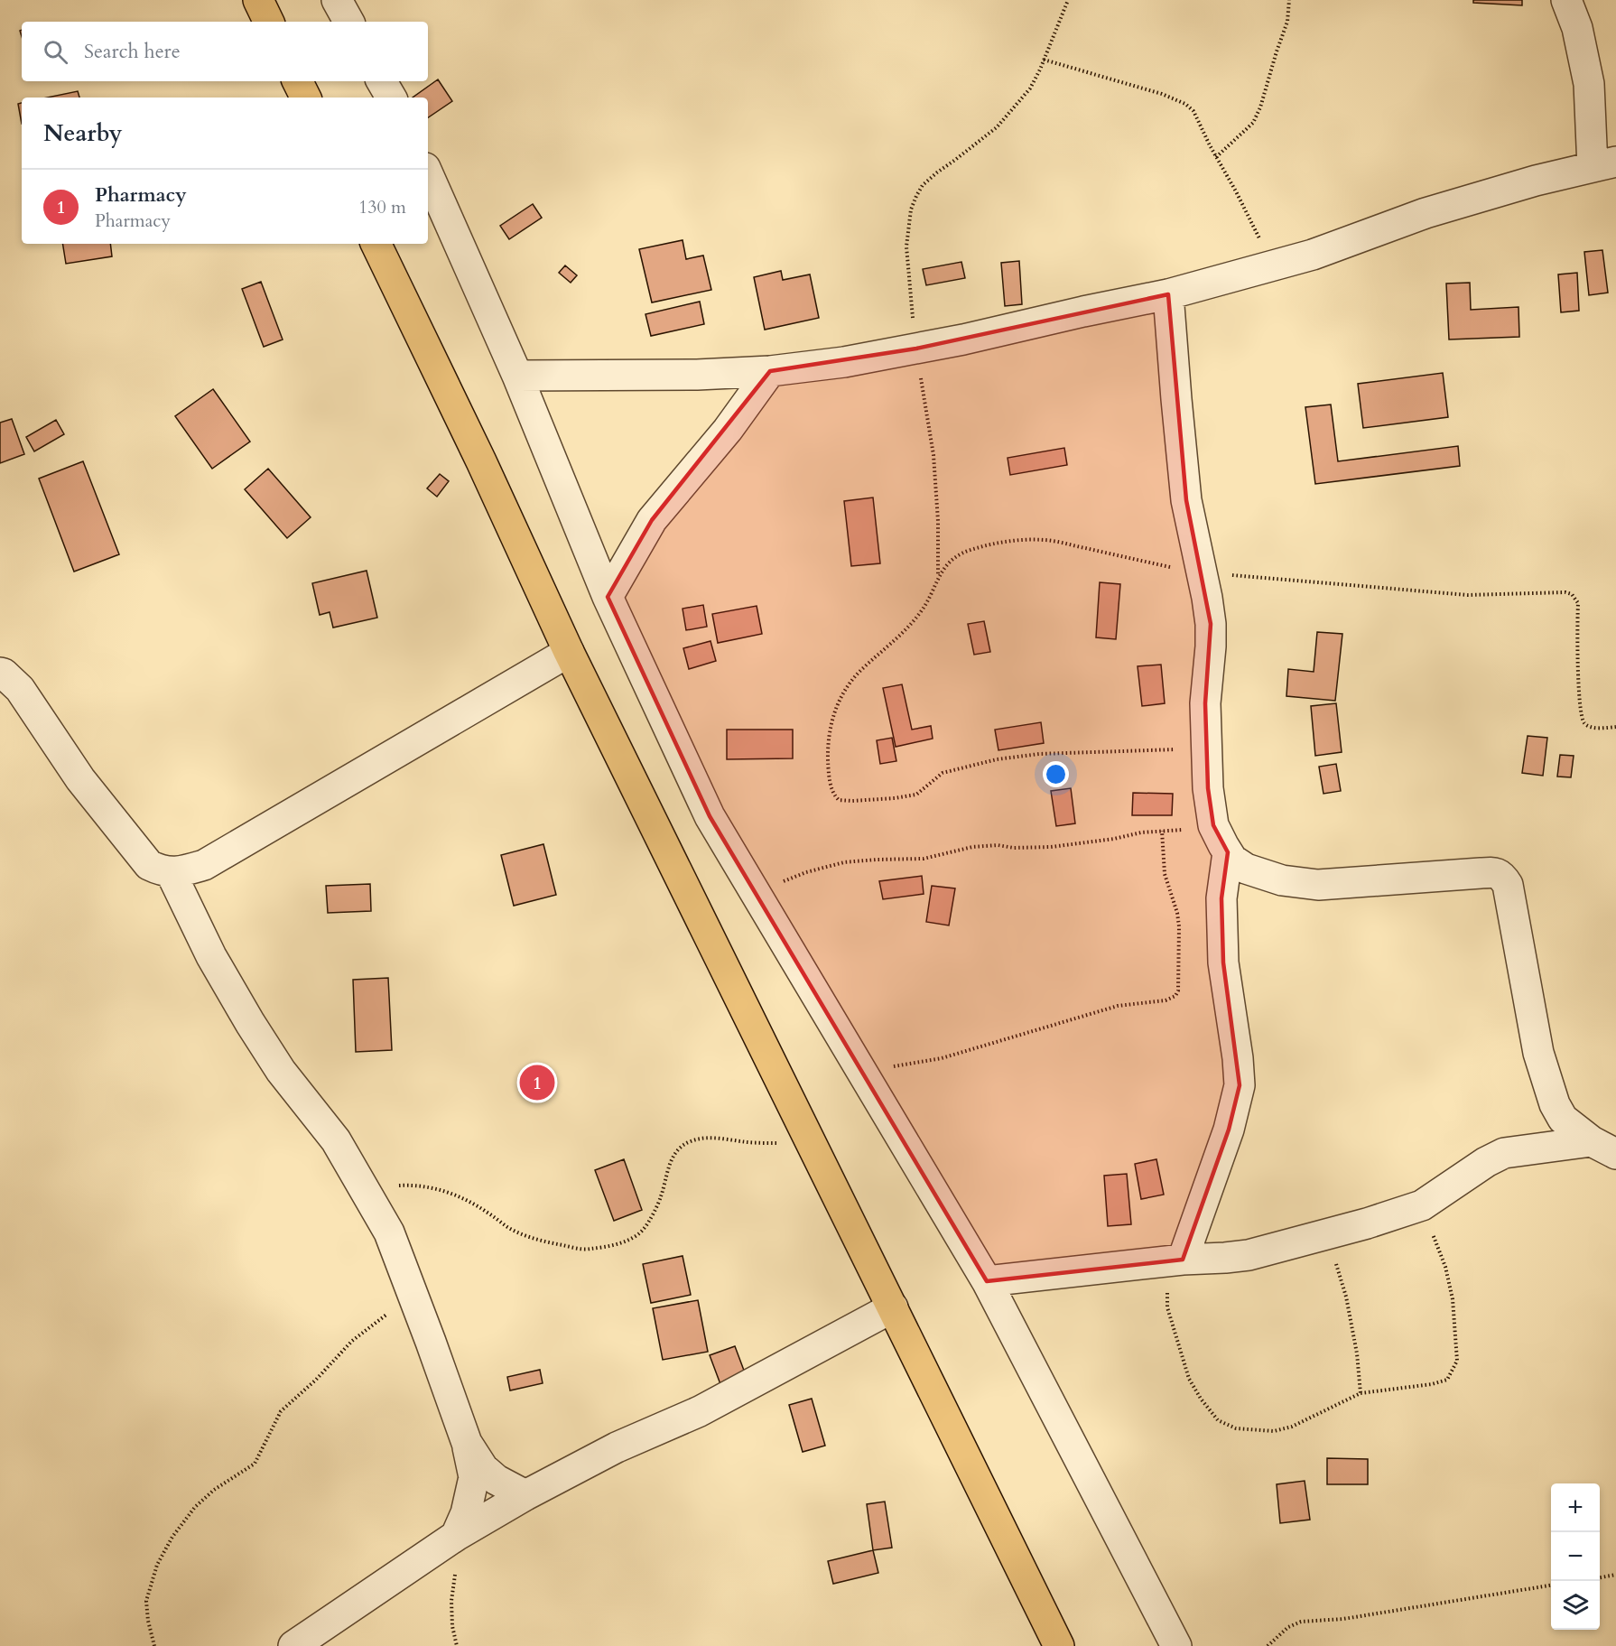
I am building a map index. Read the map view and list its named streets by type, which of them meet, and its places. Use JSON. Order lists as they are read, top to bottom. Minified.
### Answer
{"page":{"search":"Search here","heading":"Nearby","list":[{"mark":"1","name":"Pharmacy","note":"Pharmacy","value":"130 m"}],"pins":"1","map_buttons":["+","−"]}}
